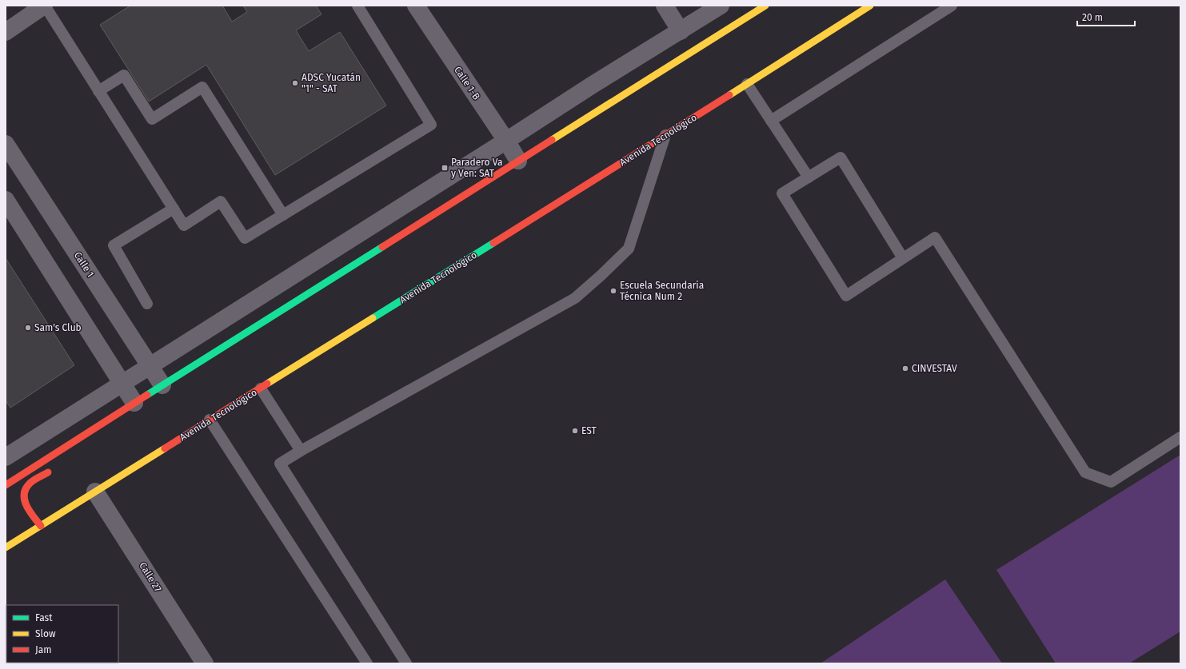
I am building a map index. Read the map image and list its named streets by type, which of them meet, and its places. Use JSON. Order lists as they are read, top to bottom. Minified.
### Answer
{"streets":{"main road":["Avenida Tecnológico"],"street":["Calle 1-B","Calle 1","Calle 27"]},"crossings":[["Avenida Tecnológico","Calle 27"]],"places":{"other":["ADSC Yucatán \"1\" - SAT","Escuela Secundaria Técnica Num 2","Sam's Club","CINVESTAV","EST"],"transit":["Paradero Va y Ven: SAT"]},"legend":["Fast","Slow","Jam"],"scale_bar":"20 m"}
